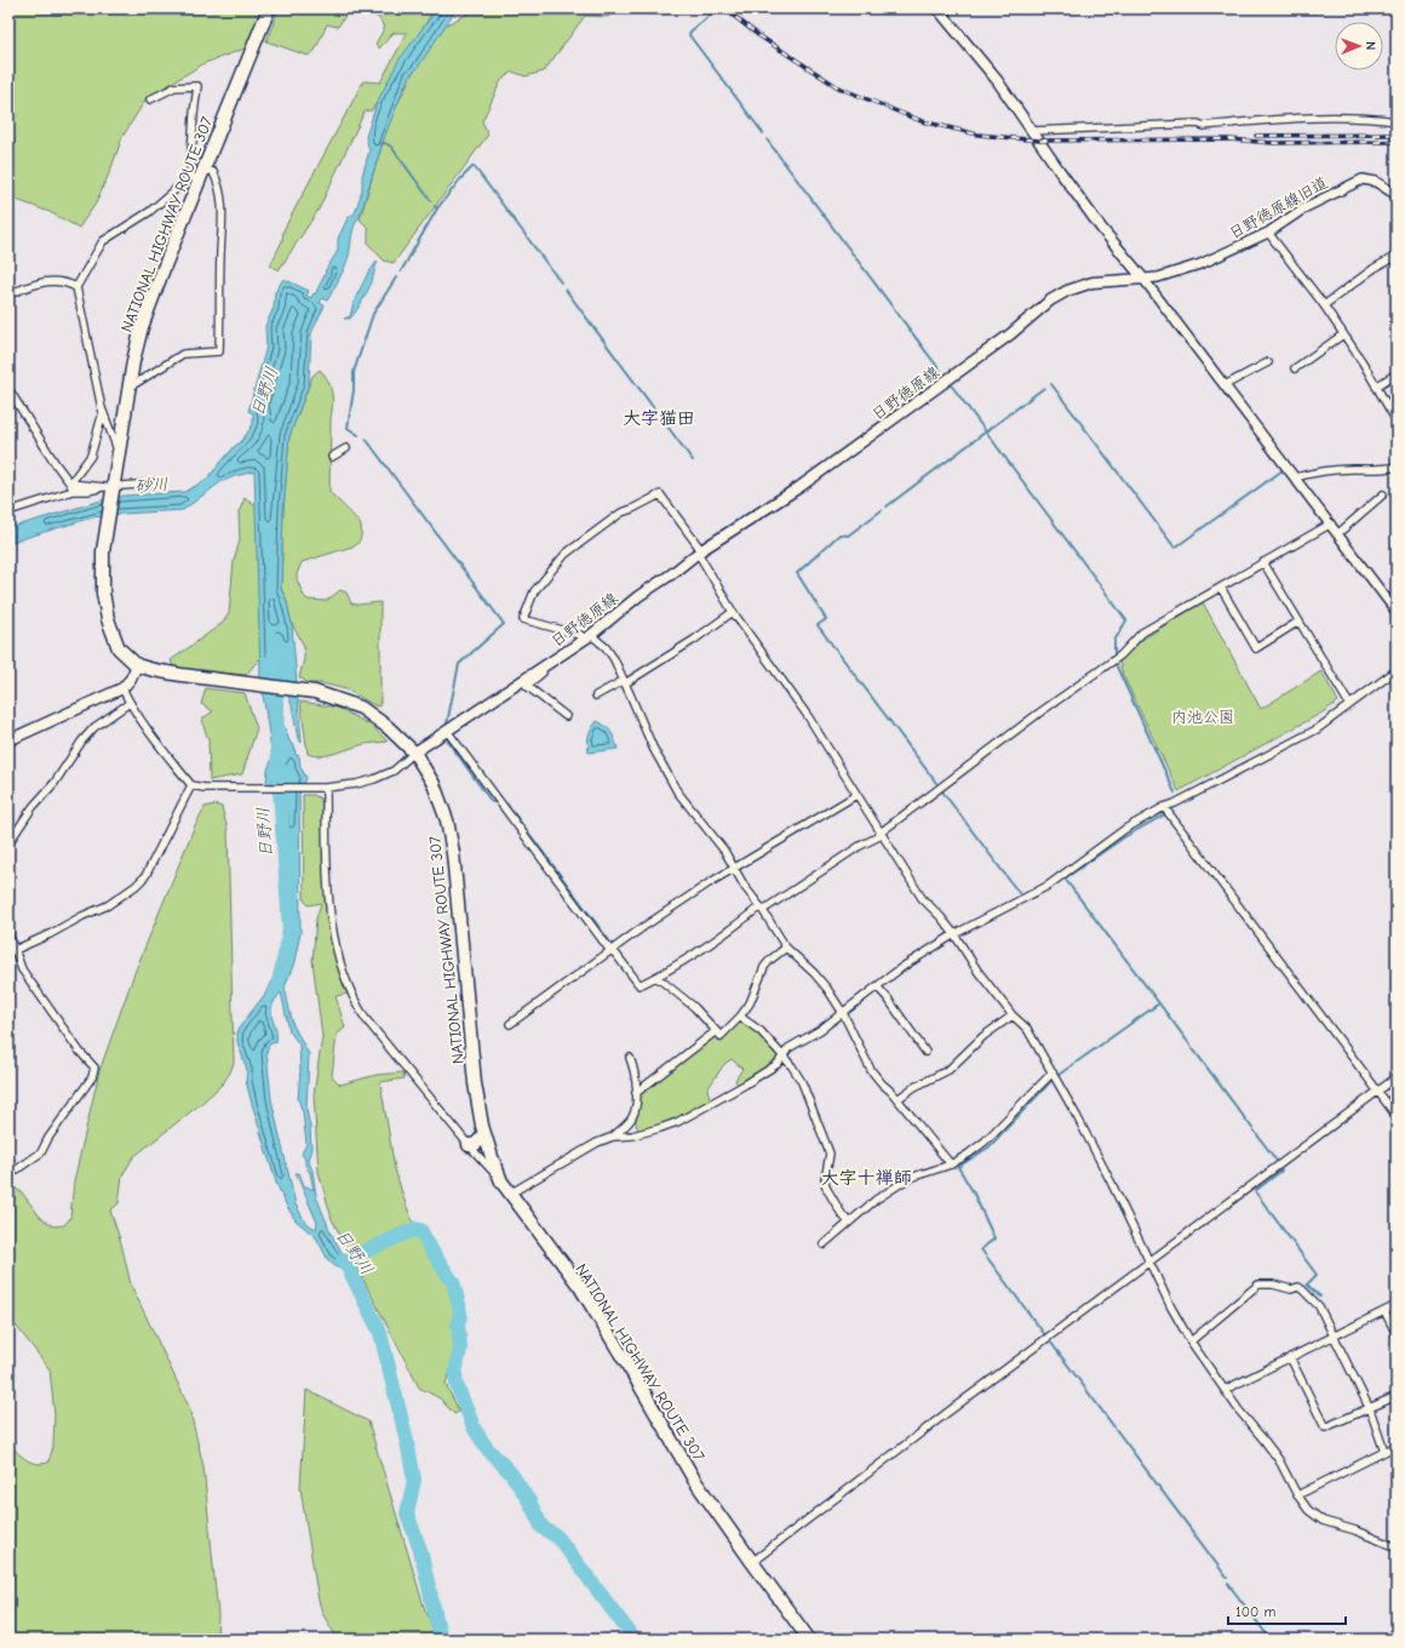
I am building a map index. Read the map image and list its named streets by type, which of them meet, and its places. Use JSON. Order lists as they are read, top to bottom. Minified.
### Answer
{"streets":{"highway":["NATIONAL HIGHWAY ROUTE 307"],"main road":["日野徳原線"],"street":["日野徳原線旧道"]},"crossings":[["日野徳原線旧道","日野徳原線"],["NATIONAL HIGHWAY ROUTE 307","日野徳原線"]],"districts":["大字猫田","大字十禅師"],"water":["日野川","砂川"],"parks":["内池公園"],"scale_bar":"100 m","north":"right"}
